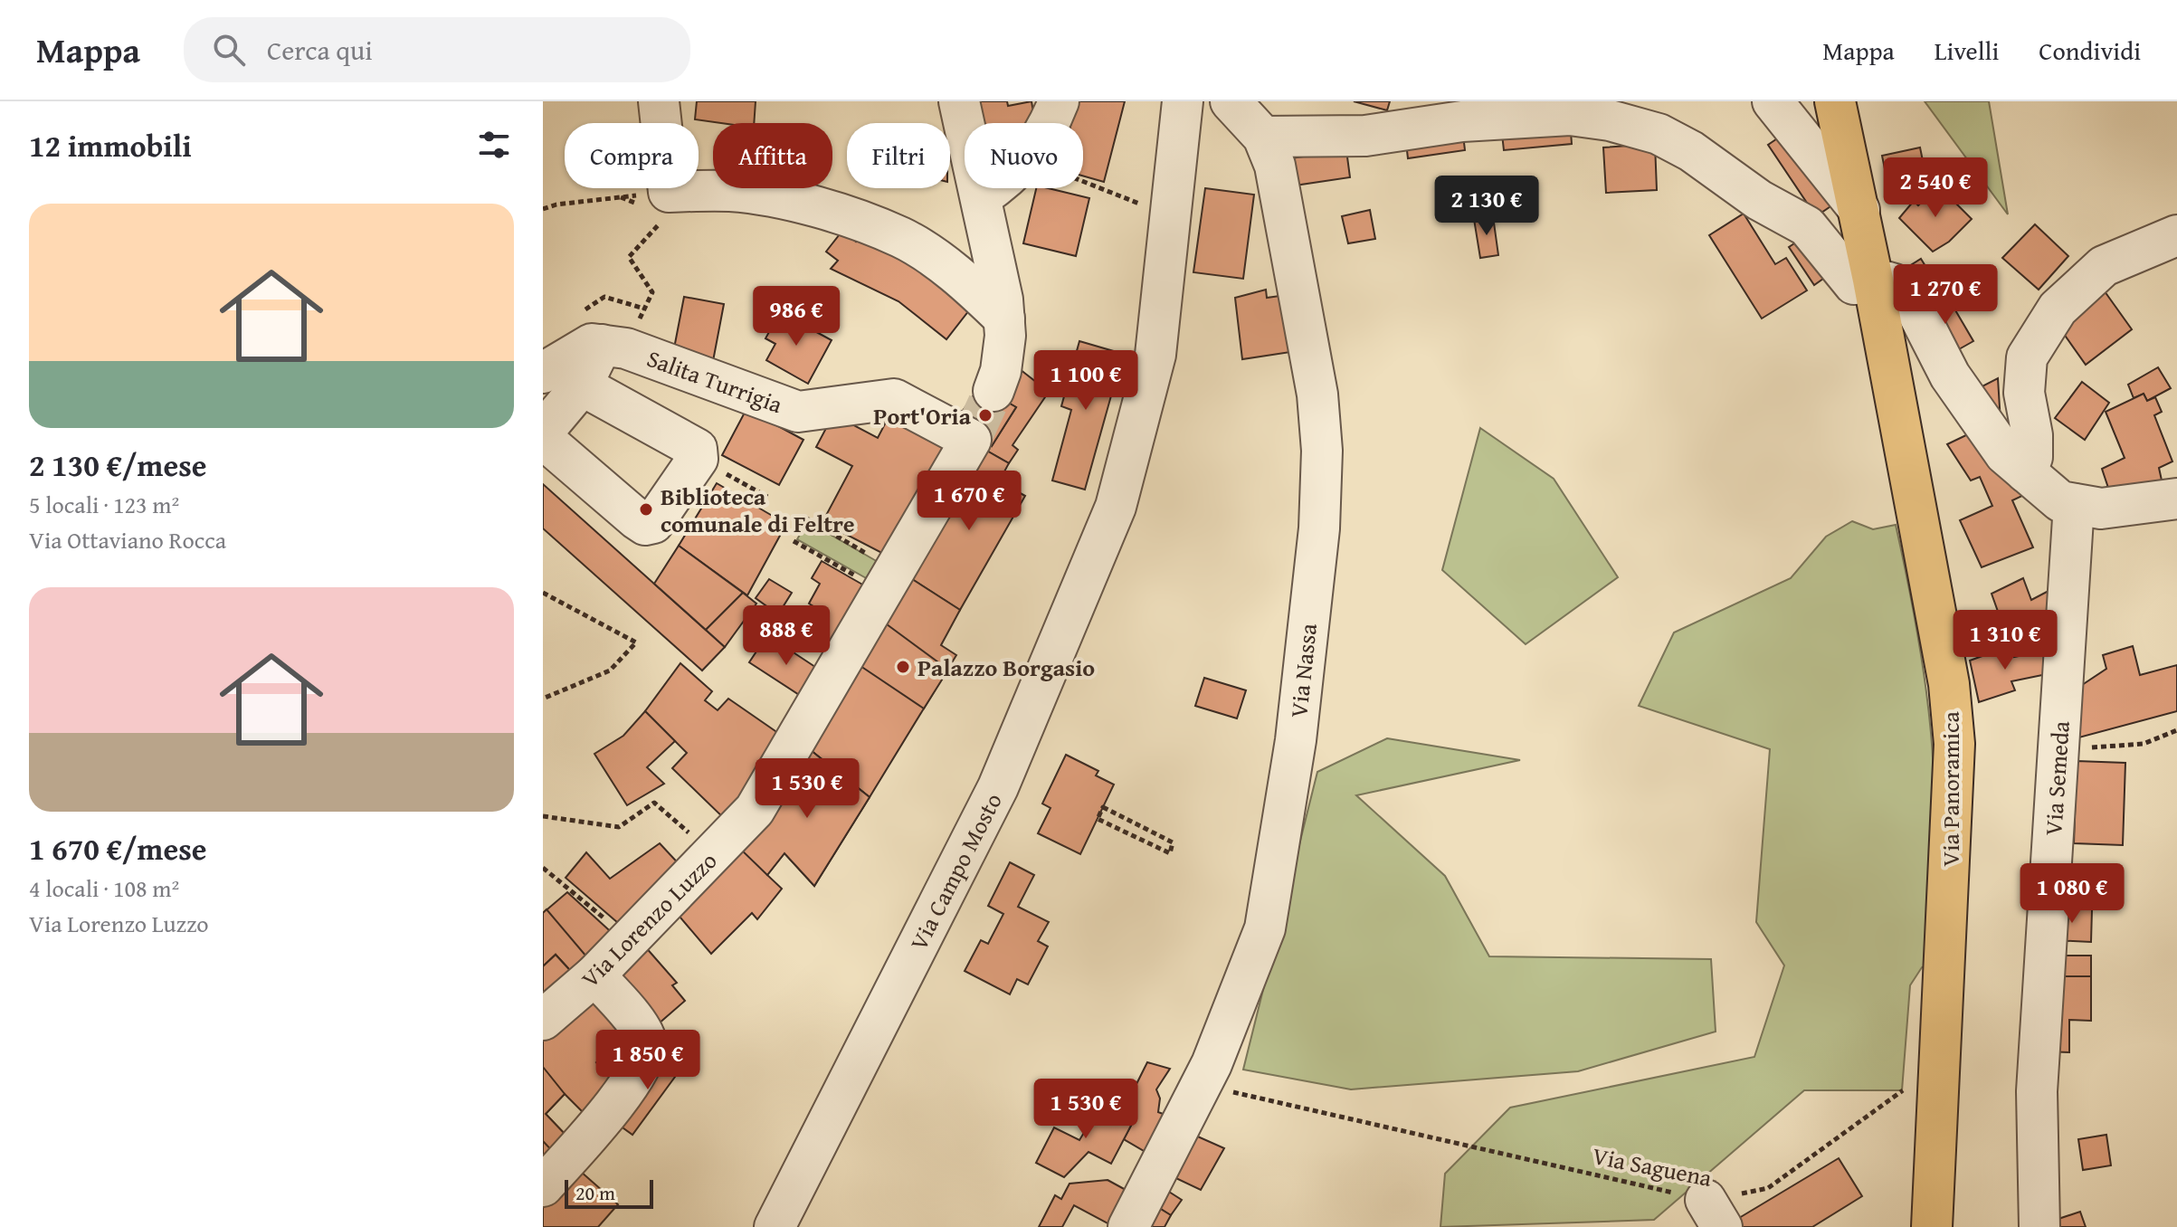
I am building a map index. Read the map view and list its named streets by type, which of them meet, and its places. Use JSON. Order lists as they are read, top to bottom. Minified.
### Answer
{"streets":{"main road":["Via Panoramica"],"street":["Salita Turrigia","Via Nassa","Via Semeda","Via Campo Mosto","Via Lorenzo Luzzo"],"path":["Via Saguena"]},"crossings":[["Salita Turrigia","Via Lorenzo Luzzo"],["Via Nassa","Via Saguena"]],"places":["Port'Oria","Biblioteca comunale di Feltre","Palazzo Borgasio"],"scale_bar":"20 m","page":{"header":"Mappa","search":"Cerca qui","nav":["Mappa","Livelli","Condividi"],"heading":"12 immobili","chip":["Compra","Affitta","Filtri","Nuovo"],"price":["2 540 €","2 130 €","1 270 €","986 €","1 100 €","1 670 €","888 €","1 310 €","1 530 €","1 080 €","1 850 €","1 530 €"],"list":[{"name":"2 130 €/mese","note":"5 locali · 123 m² · Via Ottaviano Rocca"},{"name":"1 670 €/mese","note":"4 locali · 108 m² · Via Lorenzo Luzzo"}],"scale":"20 m"}}
